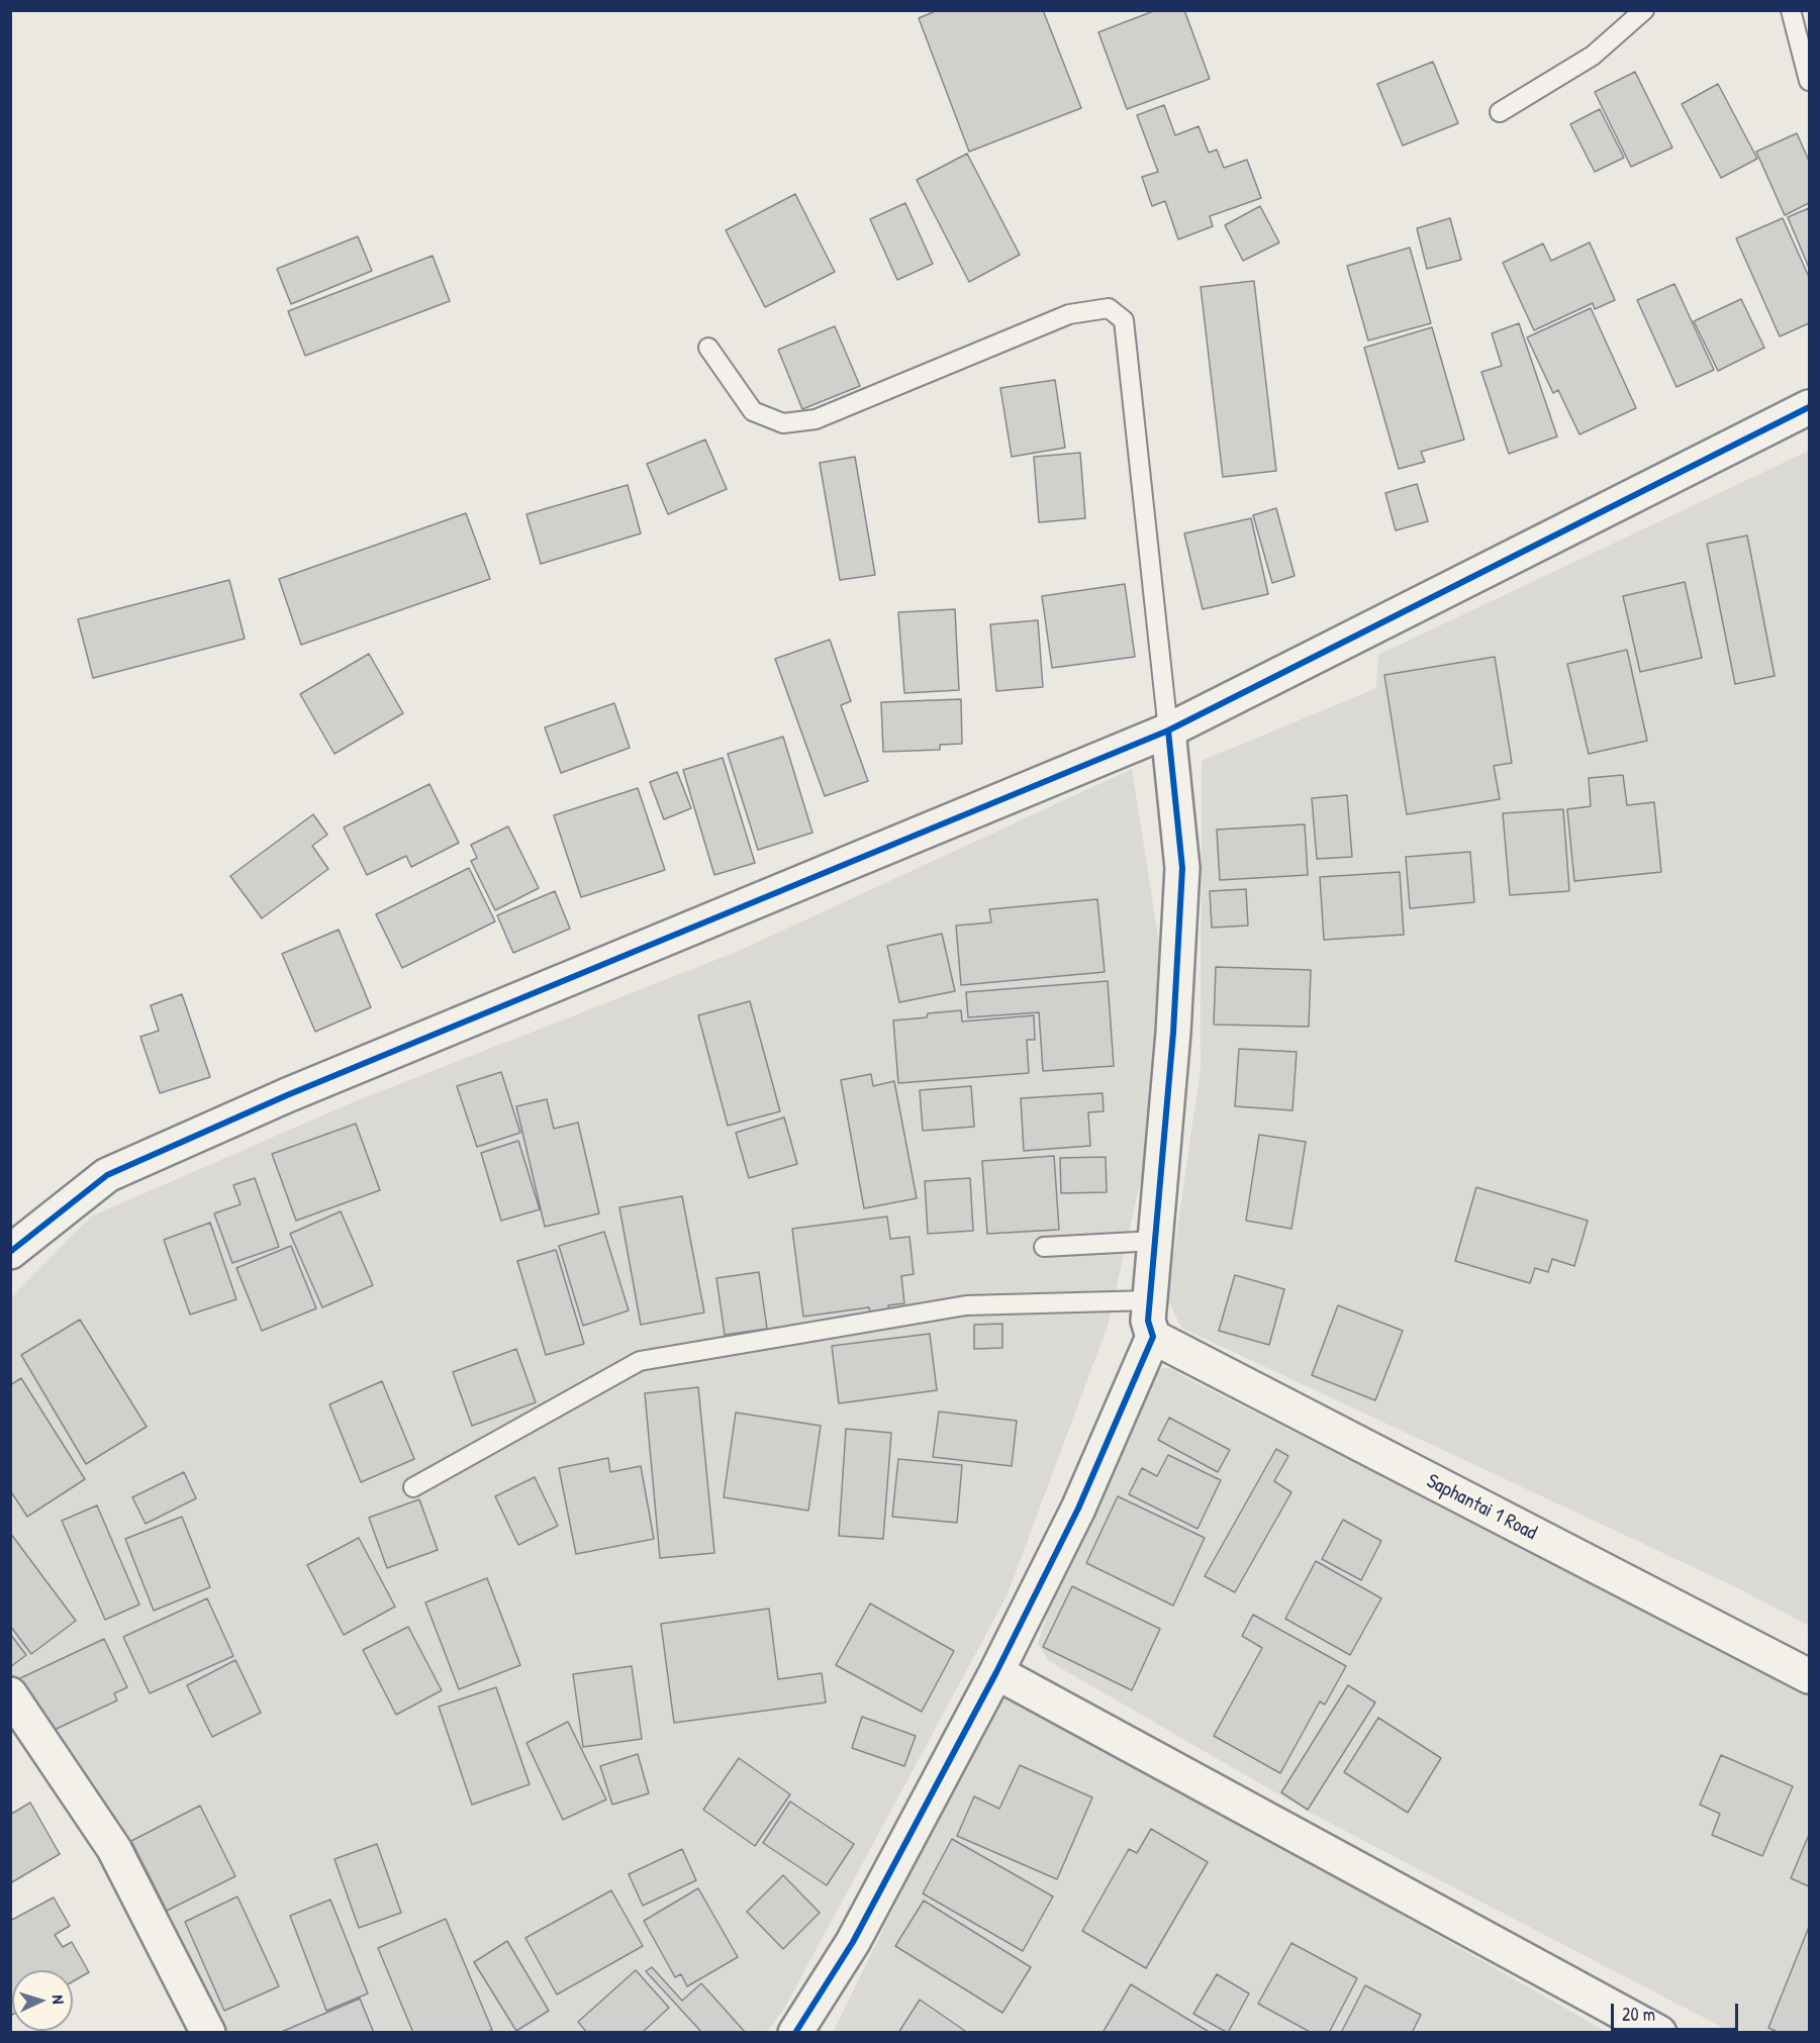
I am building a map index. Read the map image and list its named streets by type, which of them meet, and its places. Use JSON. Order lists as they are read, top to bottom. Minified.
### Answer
{"streets":{"street":["Saphantai 1 Road"]},"scale_bar":"20 m","north":"right"}
